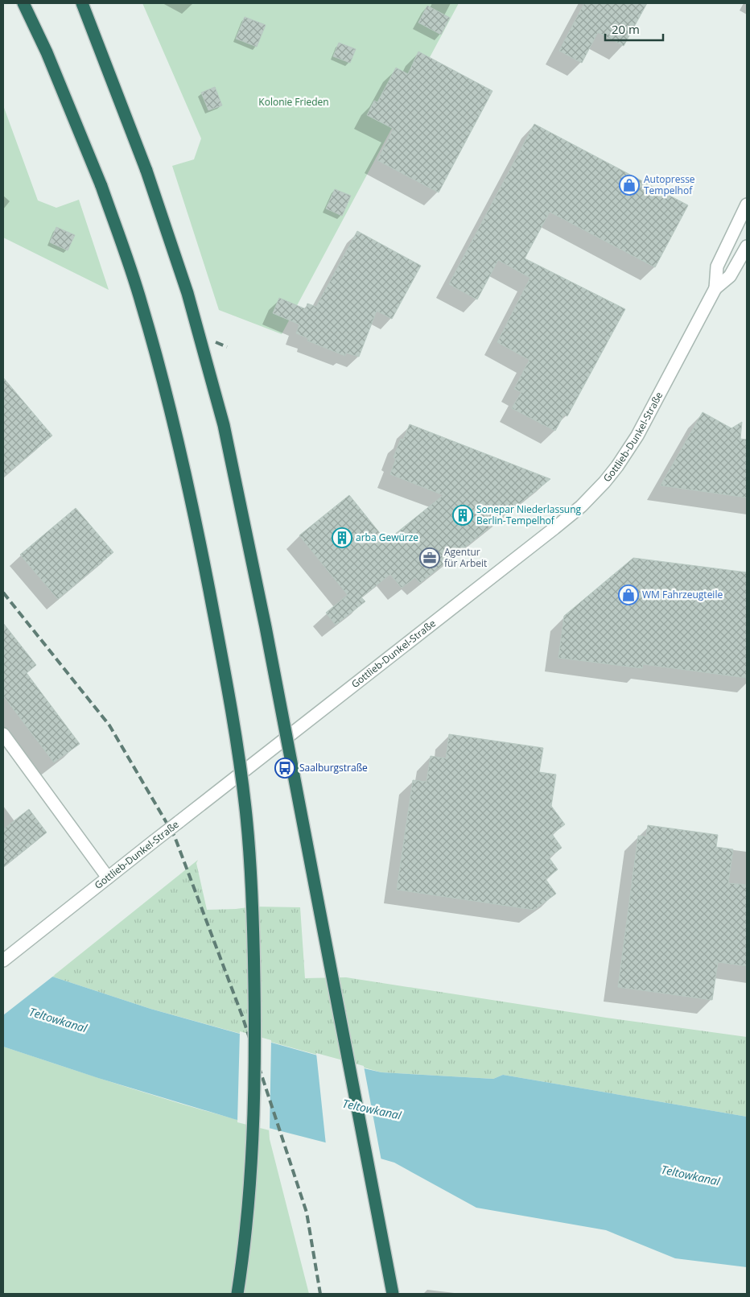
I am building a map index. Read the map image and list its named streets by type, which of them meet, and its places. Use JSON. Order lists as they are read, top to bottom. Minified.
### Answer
{"streets":{"street":["Gottlieb-Dunkel-Straße"]},"water":["Teltowkanal"],"parks":["Kolonie Frieden"],"places":{"shop":["Autopresse Tempelhof","WM Fahrzeugteile"],"building":["Sonepar Niederlassung Berlin-Tempelhof","arba Gewürze"],"office":["Agentur für Arbeit"],"bus stop":["Saalburgstraße"]},"scale_bar":"20 m"}
